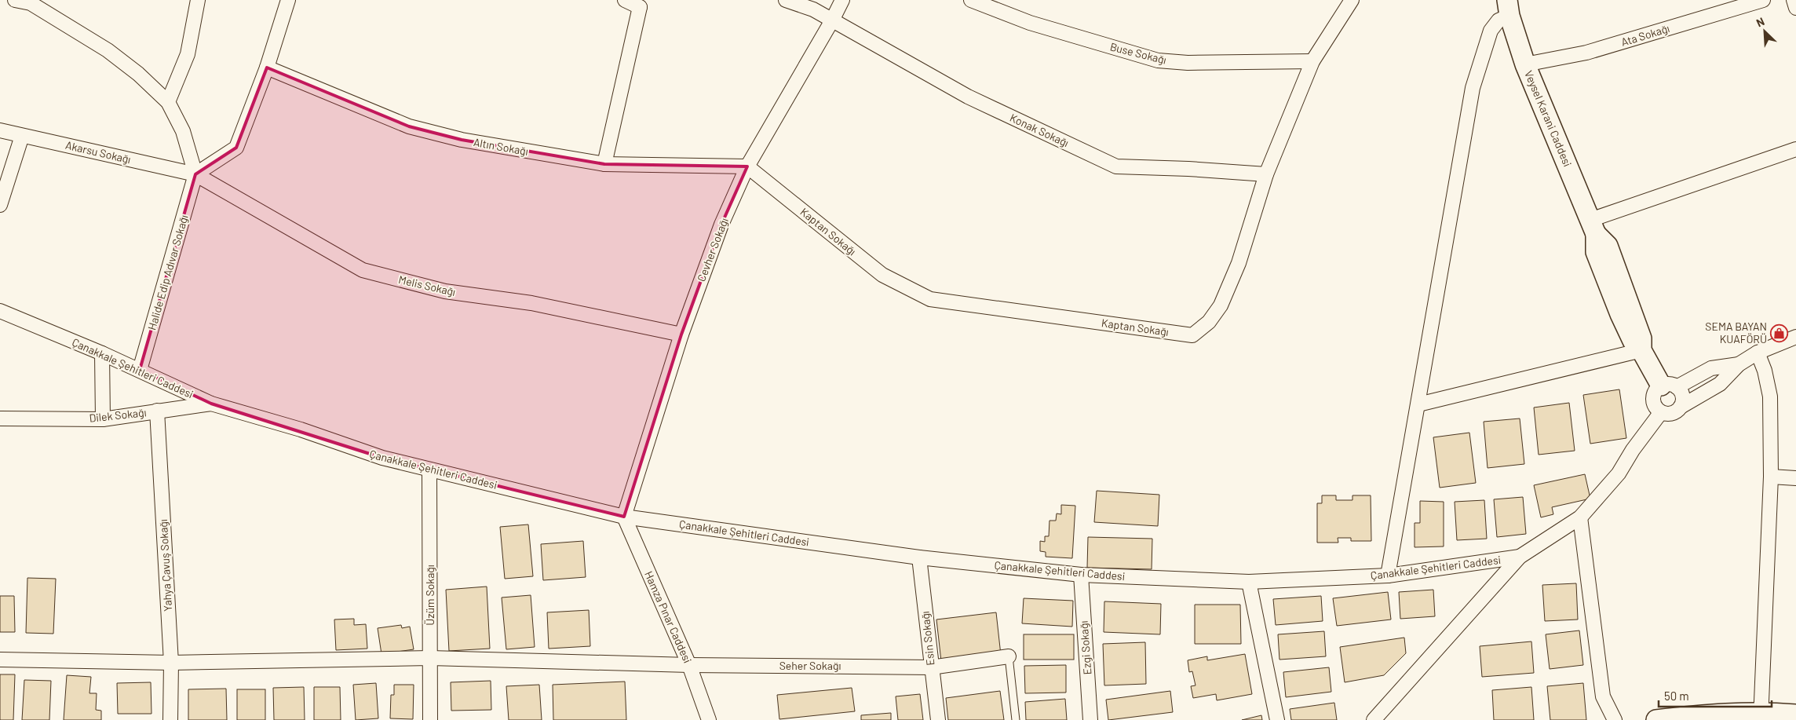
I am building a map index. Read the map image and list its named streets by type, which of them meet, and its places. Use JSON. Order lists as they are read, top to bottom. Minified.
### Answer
{"streets":{"street":["Ata Sokağı","Buse Sokağı","Veysel Karani Caddesi","Konak Sokağı","Altın Sokağı","Akarsu Sokağı","Kaptan Sokağı","Cevher Sokağı","Halide Edip Adıvar Sokağı","Melis Sokağı","Çanakkale Şehitleri Caddesi","Dilek Sokağı","Yahya Çavuş Sokağı","Üzüm Sokağı","Hamza Pınar Caddesi","Esin Sokağı","Ezgi Sokağı","Seher Sokağı"]},"crossings":[["Ata Sokağı","Veysel Karani Caddesi"],["Buse Sokağı","Kaptan Sokağı"],["Konak Sokağı","Kaptan Sokağı"],["Konak Sokağı","Cevher Sokağı"],["Altın Sokağı","Kaptan Sokağı"],["Altın Sokağı","Cevher Sokağı"],["Akarsu Sokağı","Halide Edip Adıvar Sokağı"],["Akarsu Sokağı","Melis Sokağı"],["Kaptan Sokağı","Cevher Sokağı"],["Cevher Sokağı","Melis Sokağı"],["Cevher Sokağı","Çanakkale Şehitleri Caddesi"],["Cevher Sokağı","Hamza Pınar Caddesi"],["Halide Edip Adıvar Sokağı","Melis Sokağı"],["Halide Edip Adıvar Sokağı","Çanakkale Şehitleri Caddesi"],["Çanakkale Şehitleri Caddesi","Dilek Sokağı"],["Çanakkale Şehitleri Caddesi","Üzüm Sokağı"],["Çanakkale Şehitleri Caddesi","Hamza Pınar Caddesi"],["Çanakkale Şehitleri Caddesi","Esin Sokağı"],["Çanakkale Şehitleri Caddesi","Ezgi Sokağı"],["Dilek Sokağı","Yahya Çavuş Sokağı"],["Yahya Çavuş Sokağı","Seher Sokağı"],["Üzüm Sokağı","Seher Sokağı"],["Hamza Pınar Caddesi","Seher Sokağı"],["Esin Sokağı","Seher Sokağı"]],"places":{"shop":["SEMA BAYAN KUAFÖRÜ"]},"scale_bar":"50 m","north":"top left"}
